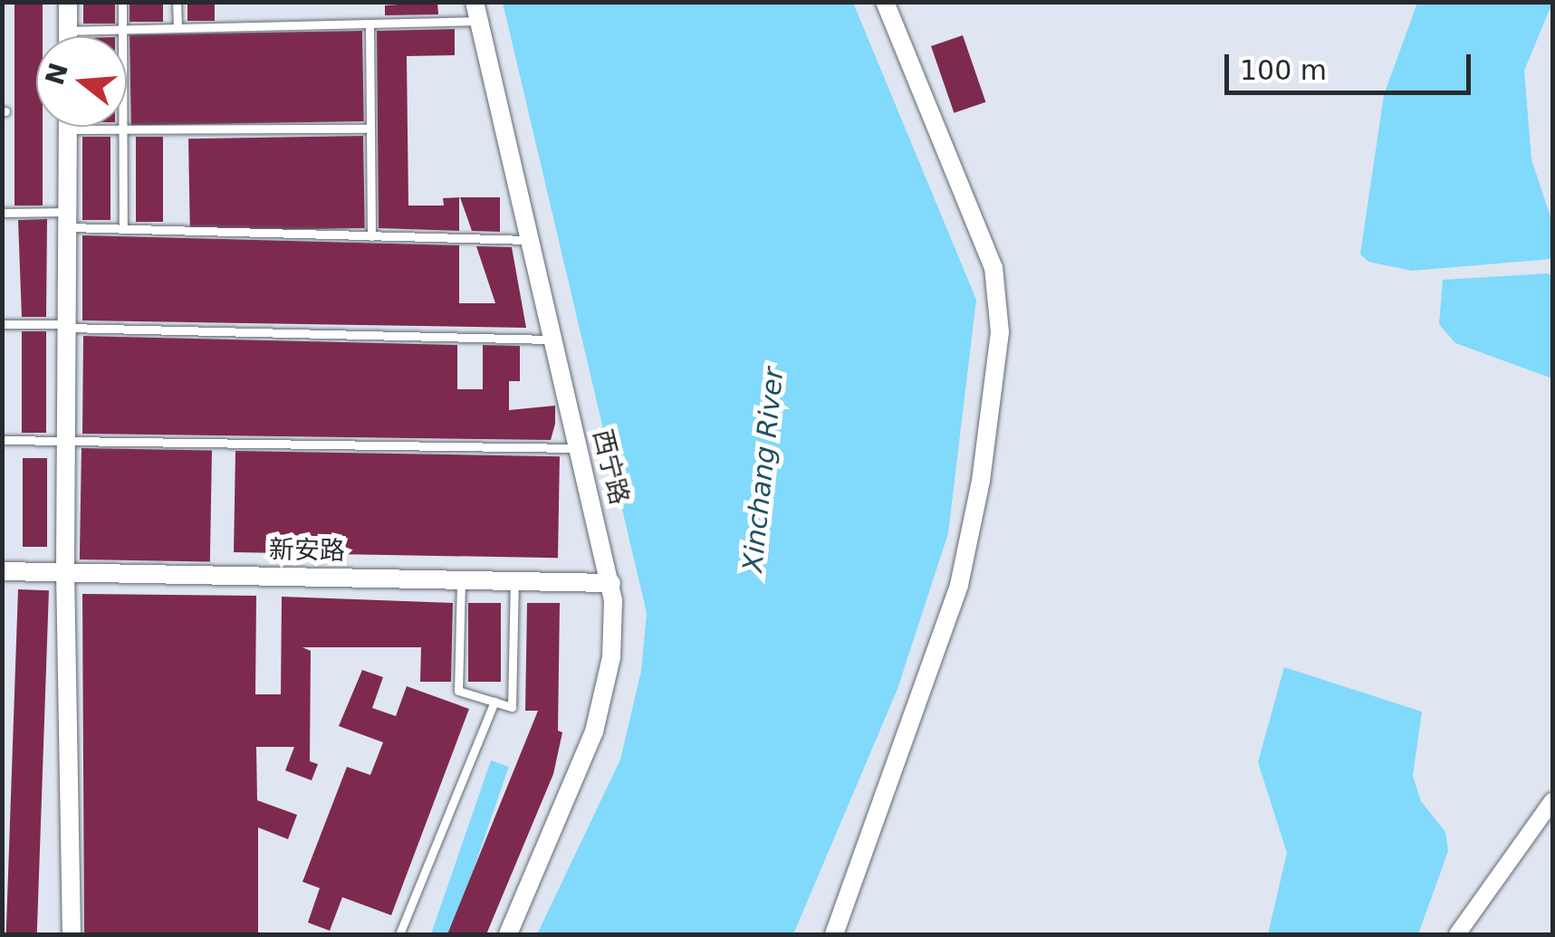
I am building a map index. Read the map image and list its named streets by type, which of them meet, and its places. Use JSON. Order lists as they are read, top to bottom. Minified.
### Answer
{"streets":{"street":["西宁路","新安路"]},"crossings":[["西宁路","新安路"]],"water":["Xinchang River"],"scale_bar":"100 m","north":"left"}
